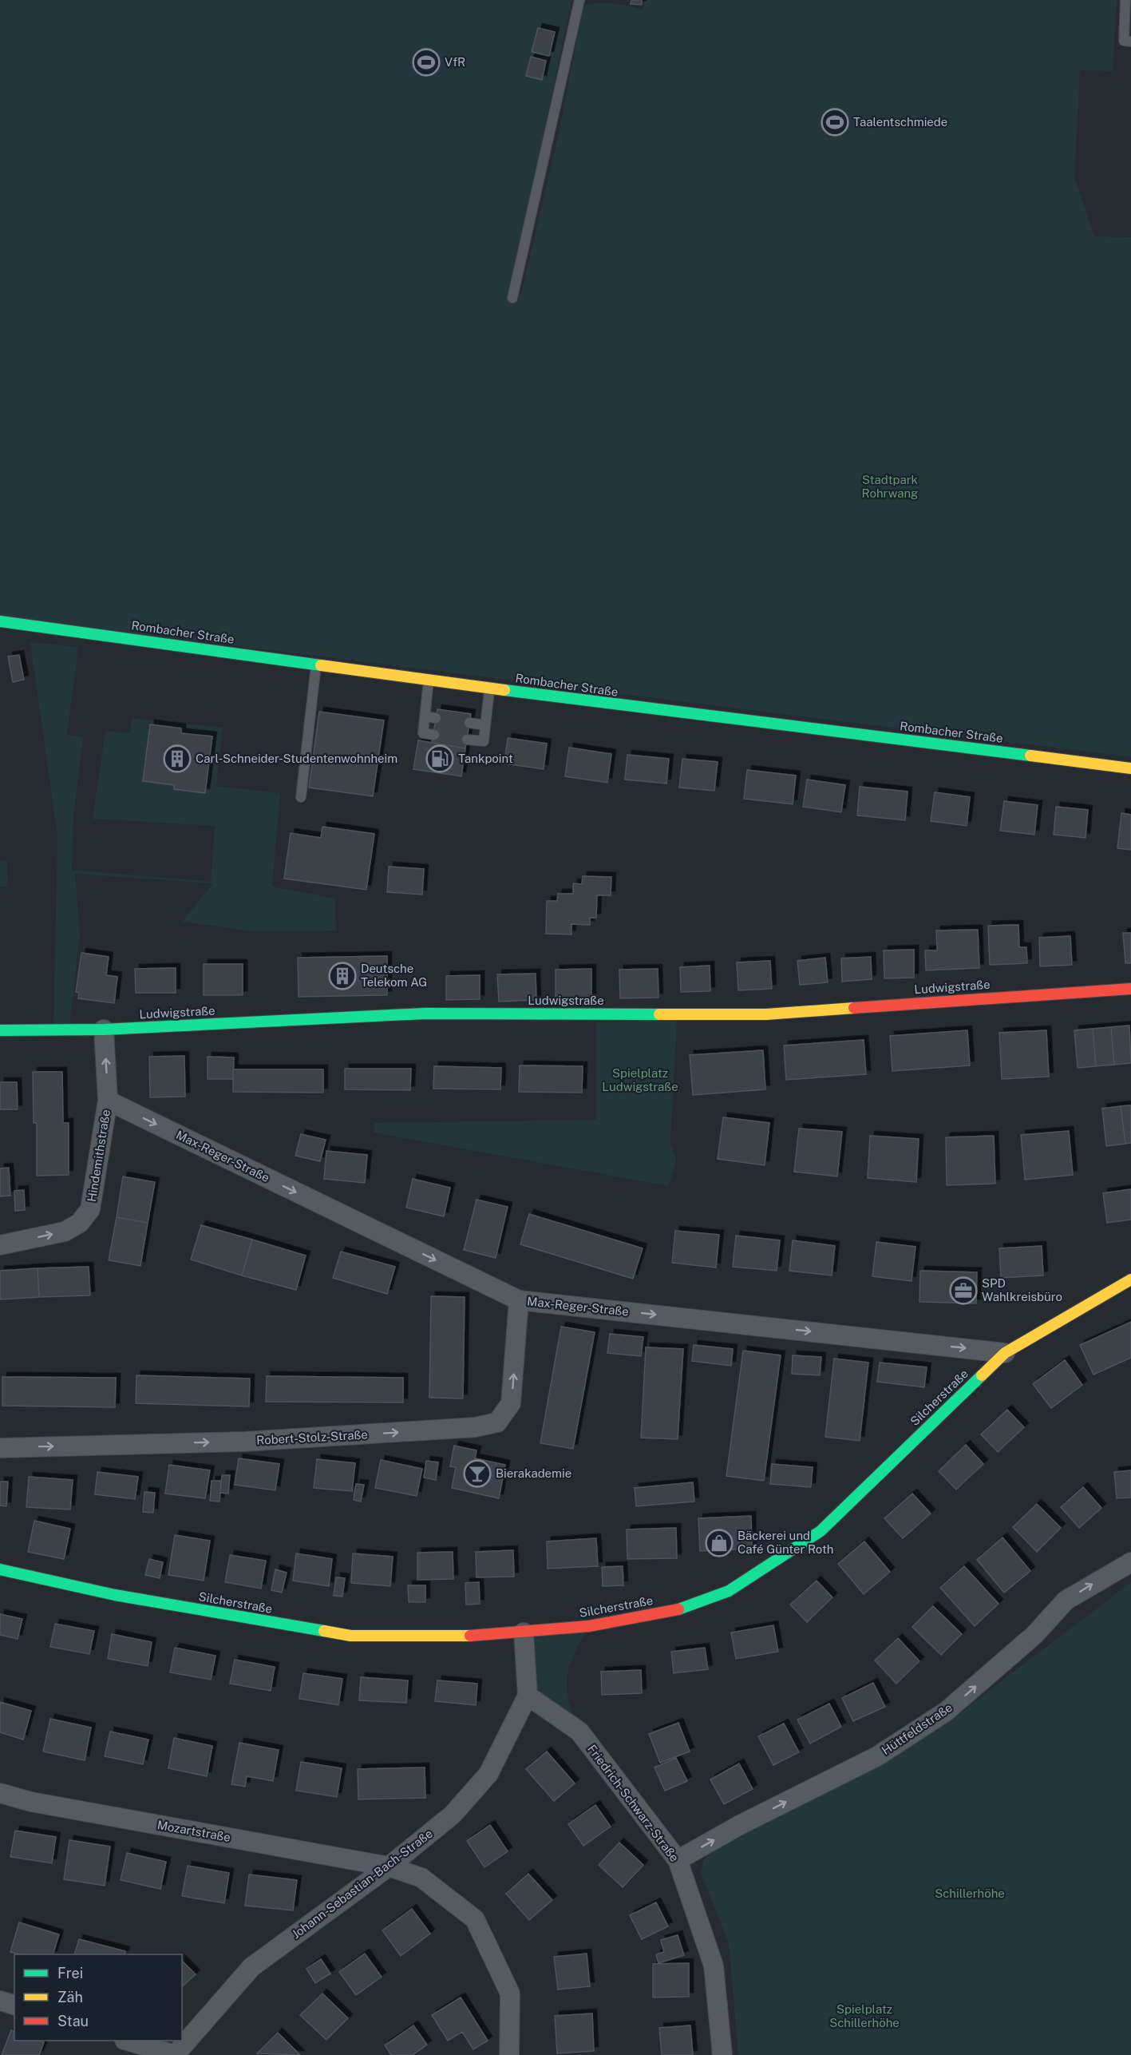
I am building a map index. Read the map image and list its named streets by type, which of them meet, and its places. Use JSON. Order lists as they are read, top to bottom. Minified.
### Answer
{"streets":{"street":["Rombacher Straße","Ludwigstraße","Hindemithstraße","Max-Reger-Straße","Silcherstraße","Robert-Stolz-Straße","Hüttfeldstraße","Friedrich-Schwarz-Straße","Mozartstraße","Johann-Sebastian-Bach-Straße"]},"crossings":[["Ludwigstraße","Hindemithstraße"],["Hindemithstraße","Max-Reger-Straße"],["Max-Reger-Straße","Silcherstraße"],["Max-Reger-Straße","Robert-Stolz-Straße"],["Hüttfeldstraße","Friedrich-Schwarz-Straße"],["Friedrich-Schwarz-Straße","Johann-Sebastian-Bach-Straße"],["Mozartstraße","Johann-Sebastian-Bach-Straße"]],"one_way":["Hindemithstraße","Max-Reger-Straße","Robert-Stolz-Straße","Hüttfeldstraße"],"parks":["Stadtpark Rohrwang","Spielplatz Ludwigstraße","Schillerhöhe","Spielplatz Schillerhöhe"],"places":{"sports":["VfR","Taalentschmiede"],"building":["Carl-Schneider-Studentenwohnheim","Deutsche Telekom AG"],"fuel station":["Tankpoint"],"office":["SPD Wahlkreisbüro"],"bar":["Bierakademie"],"shop":["Bäckerei und Café Günter Roth"]},"legend":["Frei","Zäh","Stau"]}
